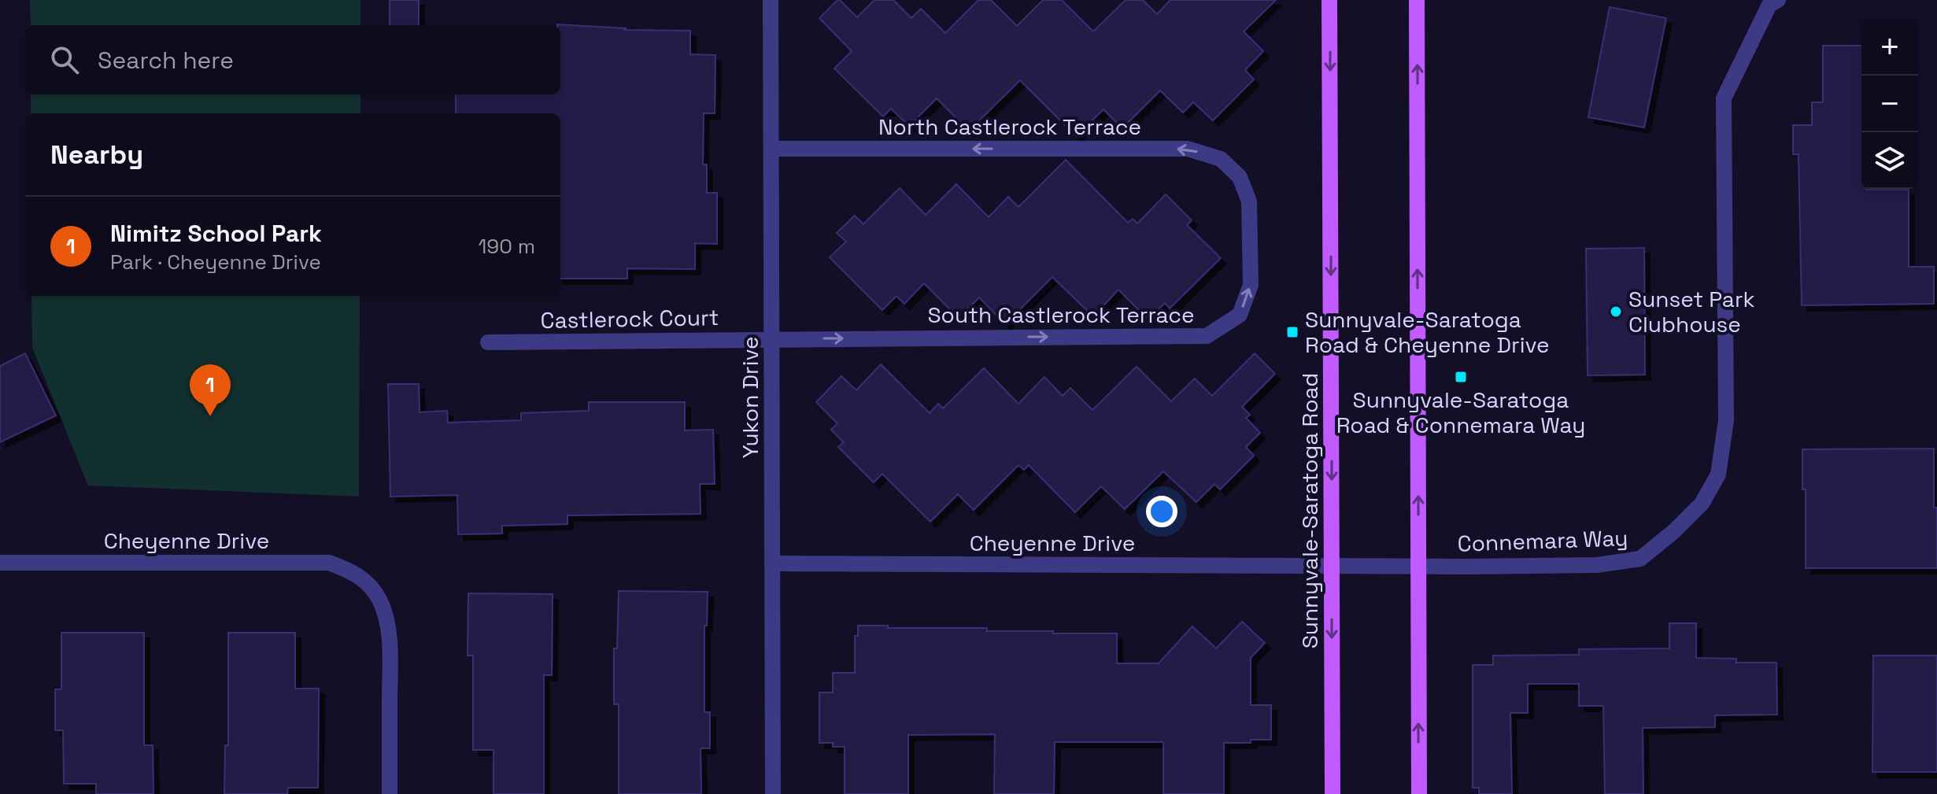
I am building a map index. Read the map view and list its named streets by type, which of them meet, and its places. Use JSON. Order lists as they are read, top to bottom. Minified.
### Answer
{"streets":{"main road":["Sunnyvale-Saratoga Road"],"street":["North Castlerock Terrace","South Castlerock Terrace","Castlerock Court","Yukon Drive","Cheyenne Drive","Connemara Way"]},"crossings":[["North Castlerock Terrace","South Castlerock Terrace"],["North Castlerock Terrace","Yukon Drive"],["South Castlerock Terrace","Castlerock Court"],["South Castlerock Terrace","Yukon Drive"],["Castlerock Court","Yukon Drive"],["Yukon Drive","Cheyenne Drive"],["Sunnyvale-Saratoga Road","Cheyenne Drive"],["Sunnyvale-Saratoga Road","Connemara Way"],["Cheyenne Drive","Connemara Way"]],"one_way":["North Castlerock Terrace","South Castlerock Terrace"],"places":{"other":["Sunset Park Clubhouse"],"transit":["Sunnyvale-Saratoga Road & Cheyenne Drive","Sunnyvale-Saratoga Road & Connemara Way"]},"page":{"map_buttons":["+","−"],"search":"Search here","heading":"Nearby","list":[{"mark":"1","name":"Nimitz School Park","note":"Park · Cheyenne Drive","value":"190 m"}],"pins":"1"}}
